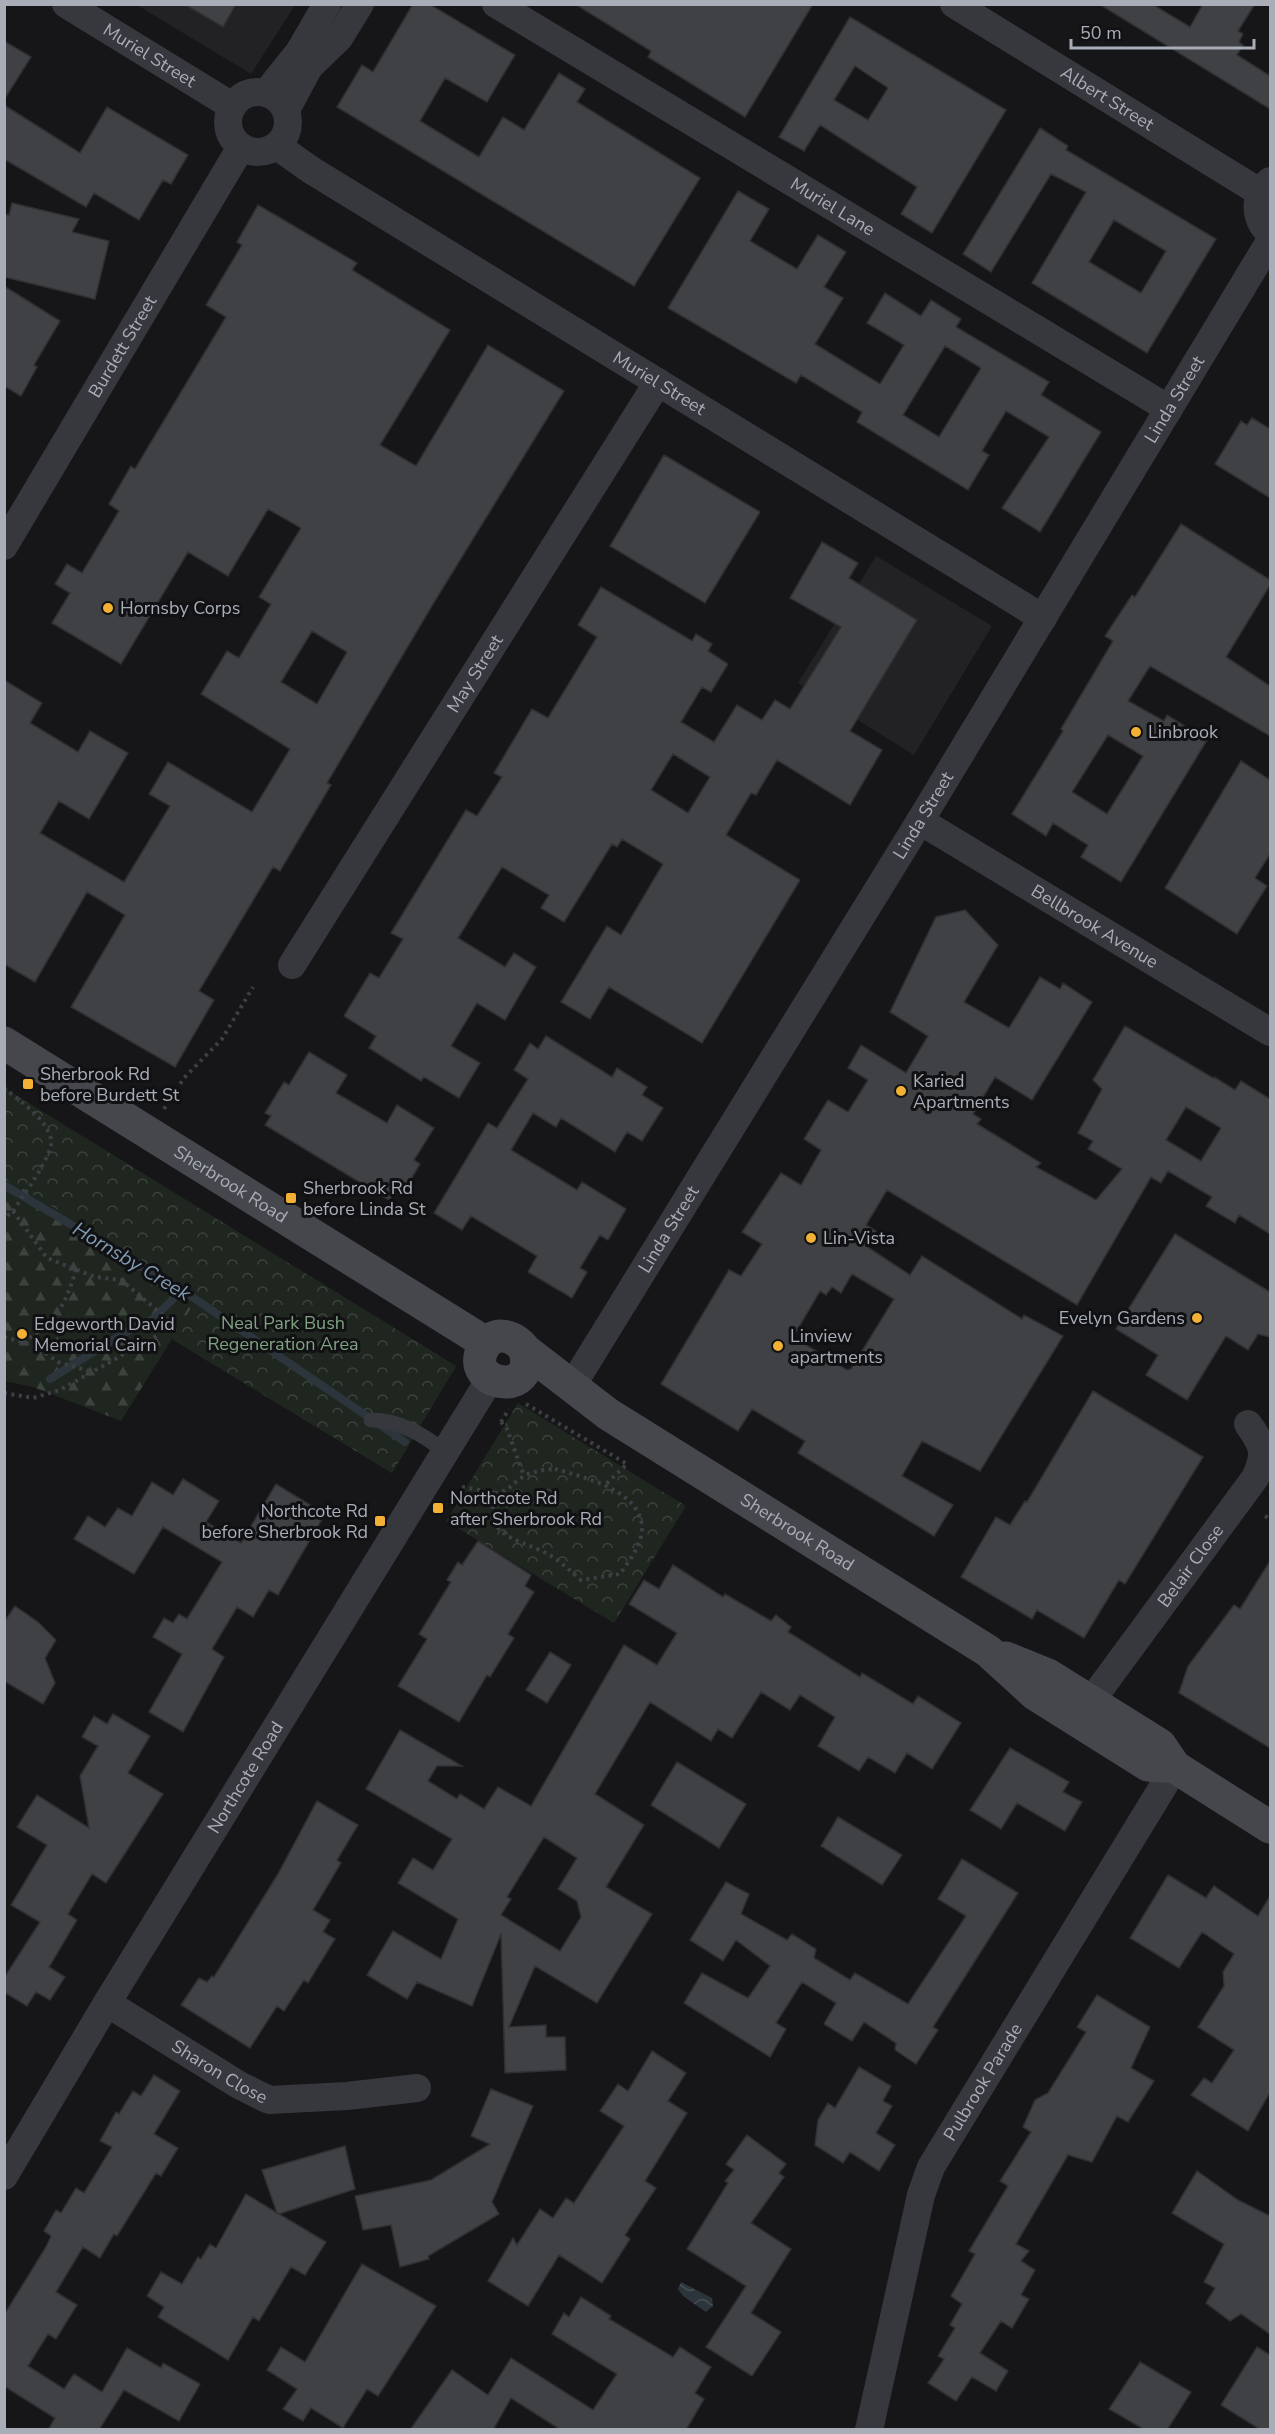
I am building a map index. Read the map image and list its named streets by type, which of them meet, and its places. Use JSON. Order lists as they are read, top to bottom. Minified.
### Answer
{"streets":{"main road":["Sherbrook Road"],"street":["Muriel Street","Albert Street","Muriel Lane","Burdett Street","Linda Street","May Street","Bellbrook Avenue","Belair Close","Northcote Road","Sharon Close","Pulbrook Parade"]},"crossings":[["Muriel Street","Burdett Street"],["Muriel Street","Linda Street"],["Muriel Street","May Street"],["Muriel Lane","Linda Street"],["Linda Street","Bellbrook Avenue"],["Linda Street","Sherbrook Road"],["Sherbrook Road","Belair Close"],["Sherbrook Road","Northcote Road"],["Sherbrook Road","Pulbrook Parade"],["Northcote Road","Sharon Close"]],"water":["Hornsby Creek"],"parks":["Neal Park Bush Regeneration Area"],"places":{"other":["Hornsby Corps","Linbrook","Karied Apartments","Lin-Vista","Evelyn Gardens","Edgeworth David Memorial Cairn","Linview apartments"],"transit":["Sherbrook Rd before Burdett St","Sherbrook Rd before Linda St","Northcote Rd after Sherbrook Rd","Northcote Rd before Sherbrook Rd"]},"scale_bar":"50 m"}
